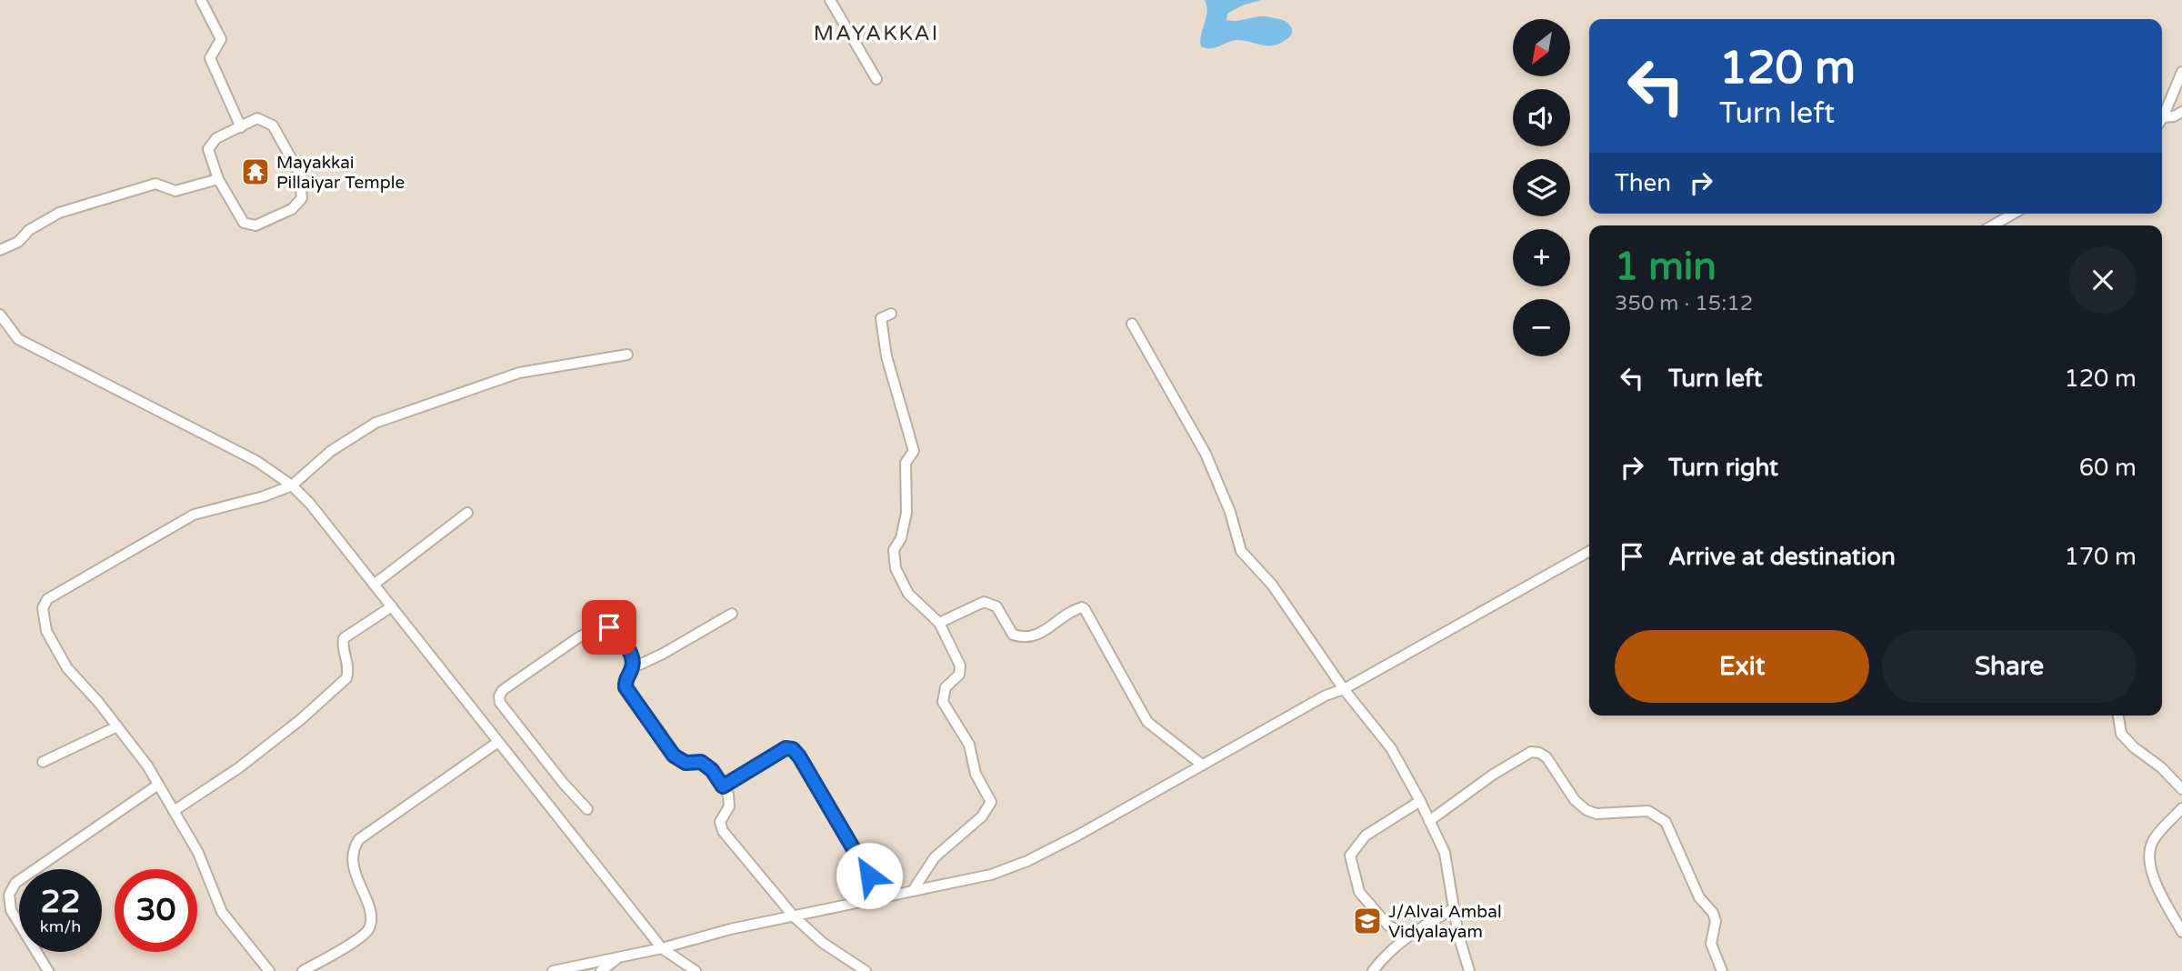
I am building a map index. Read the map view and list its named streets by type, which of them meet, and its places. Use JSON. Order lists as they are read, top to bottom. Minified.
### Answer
{"districts":["MAYAKKAI"],"places":{"temple":["Mayakkai Pillaiyar Temple"],"school or university":["J/Alvai Ambal Vidyalayam"]},"north":"bottom left","page":{"map_buttons":["+","−"],"turn":["120 m","Turn left"],"then":"Then","heading":["1 min","350 m · 15:12"],"list":[{"name":"Turn left","value":"120 m"},{"name":"Turn right","value":"60 m"},{"name":"Arrive at destination","value":"170 m"}],"buttons":["Exit","Share"],"speed":"22 km/h","limit":"30"}}
